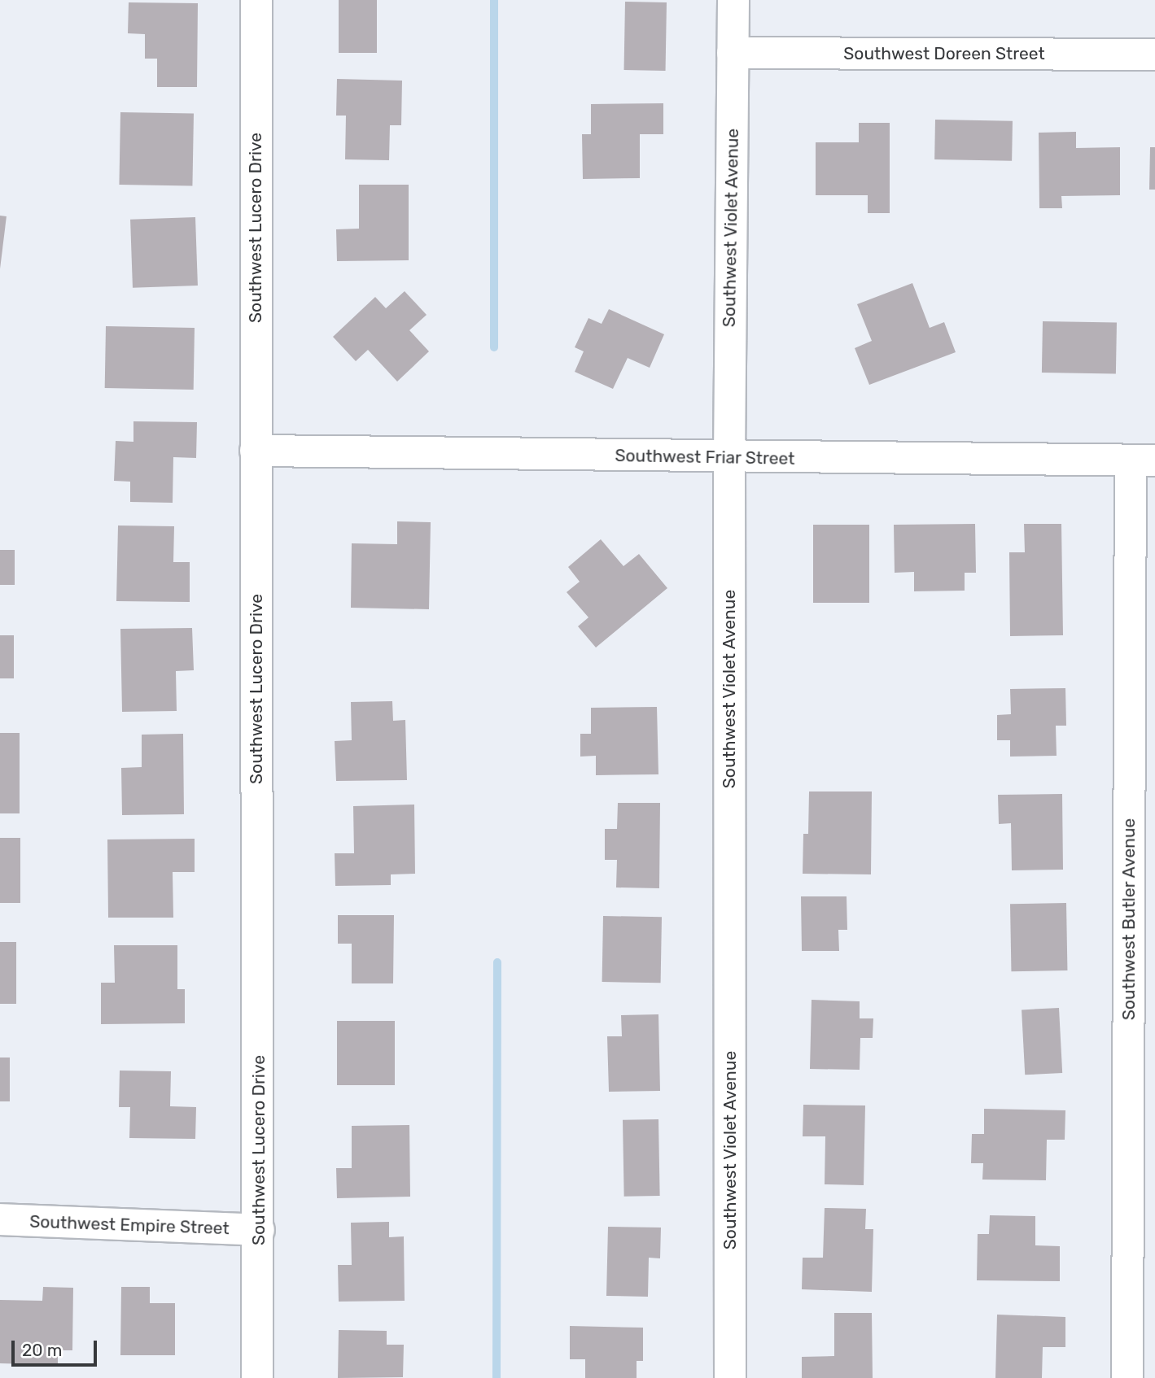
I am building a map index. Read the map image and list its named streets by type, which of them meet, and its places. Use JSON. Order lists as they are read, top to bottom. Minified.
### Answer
{"streets":{"street":["Southwest Doreen Street","Southwest Lucero Drive","Southwest Violet Avenue","Southwest Friar Street","Southwest Butler Avenue","Southwest Empire Street"]},"crossings":[["Southwest Doreen Street","Southwest Violet Avenue"],["Southwest Lucero Drive","Southwest Friar Street"],["Southwest Lucero Drive","Southwest Empire Street"],["Southwest Violet Avenue","Southwest Friar Street"],["Southwest Friar Street","Southwest Butler Avenue"]],"scale_bar":"20 m"}
